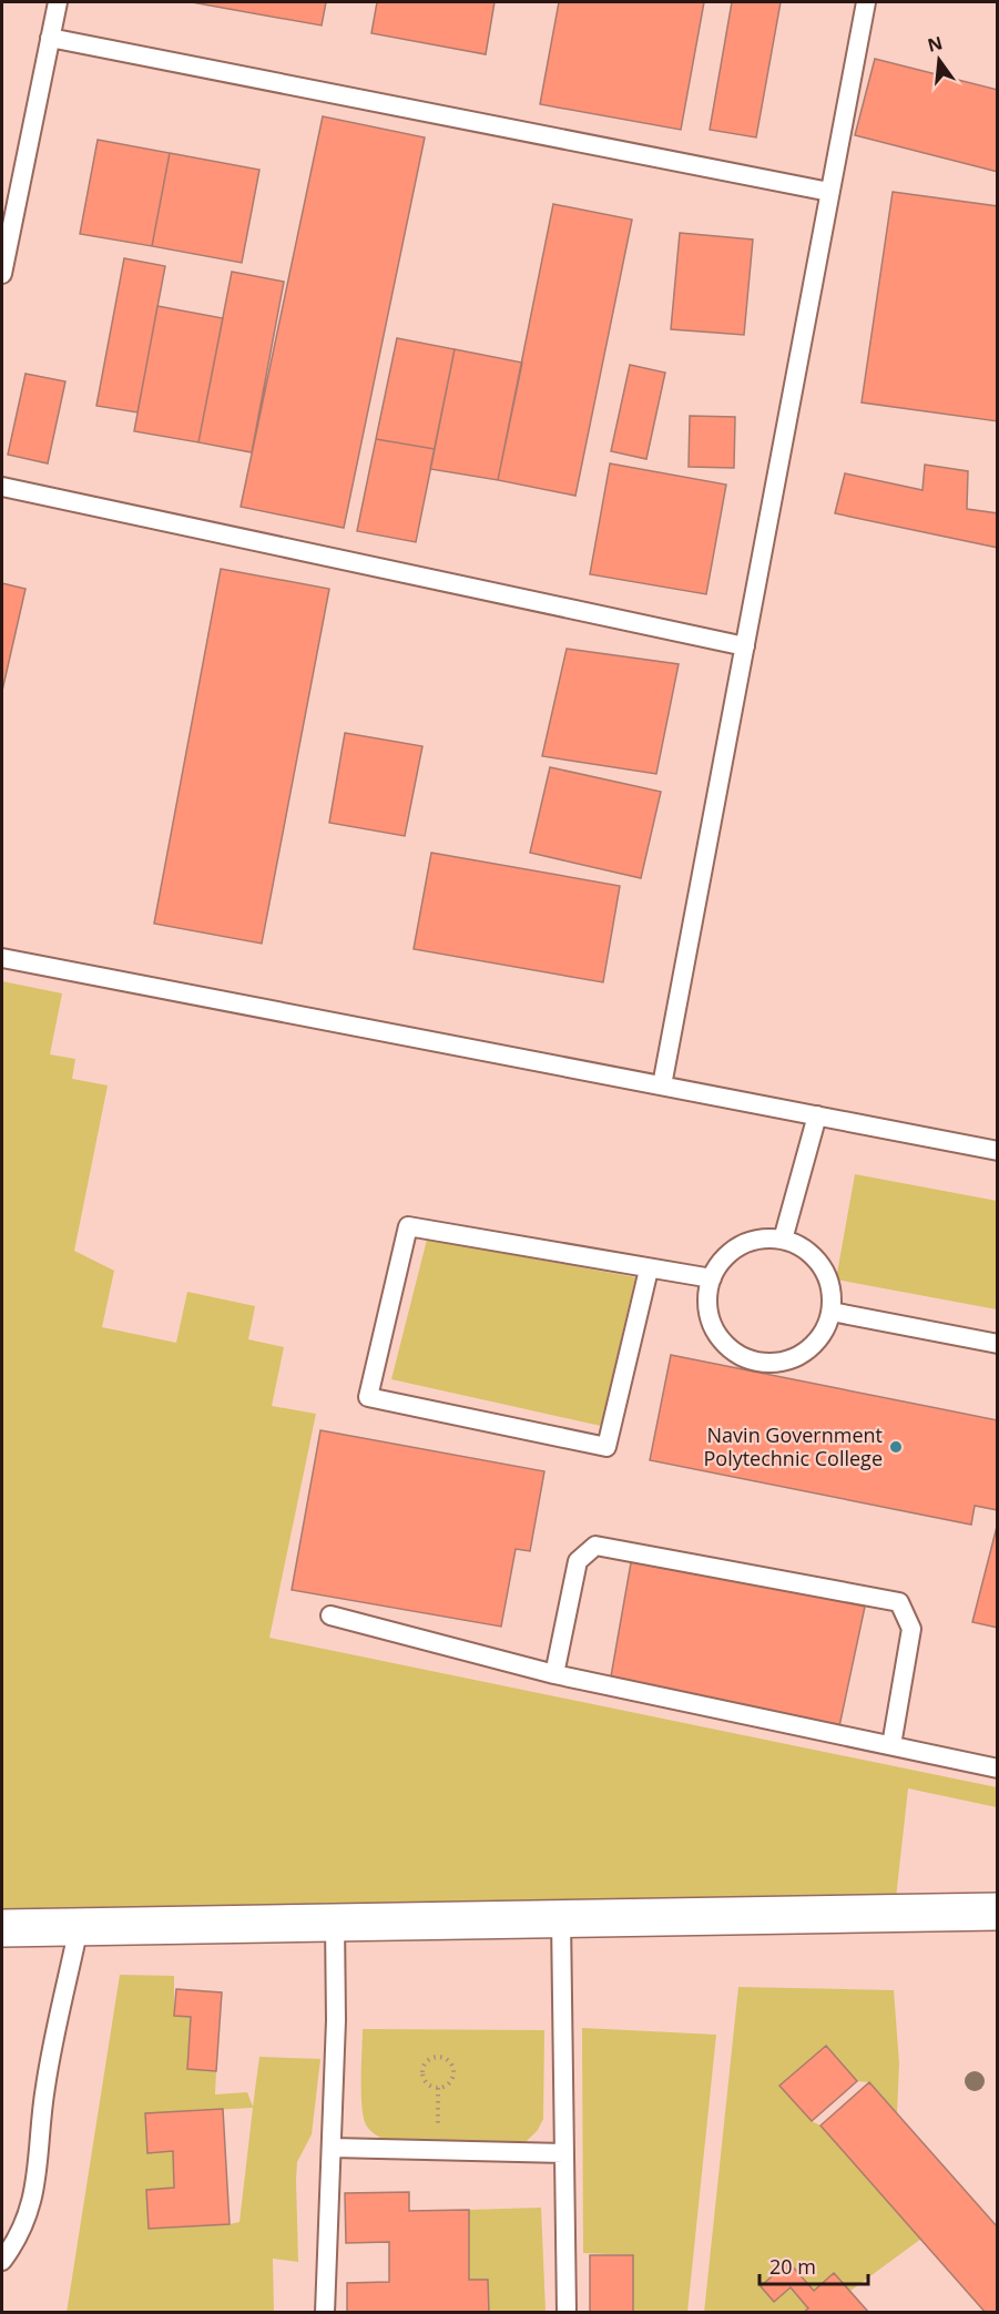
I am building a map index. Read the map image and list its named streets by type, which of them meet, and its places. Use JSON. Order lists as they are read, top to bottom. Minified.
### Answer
{"places":["Navin Government Polytechnic College"],"scale_bar":"20 m","north":"top"}
